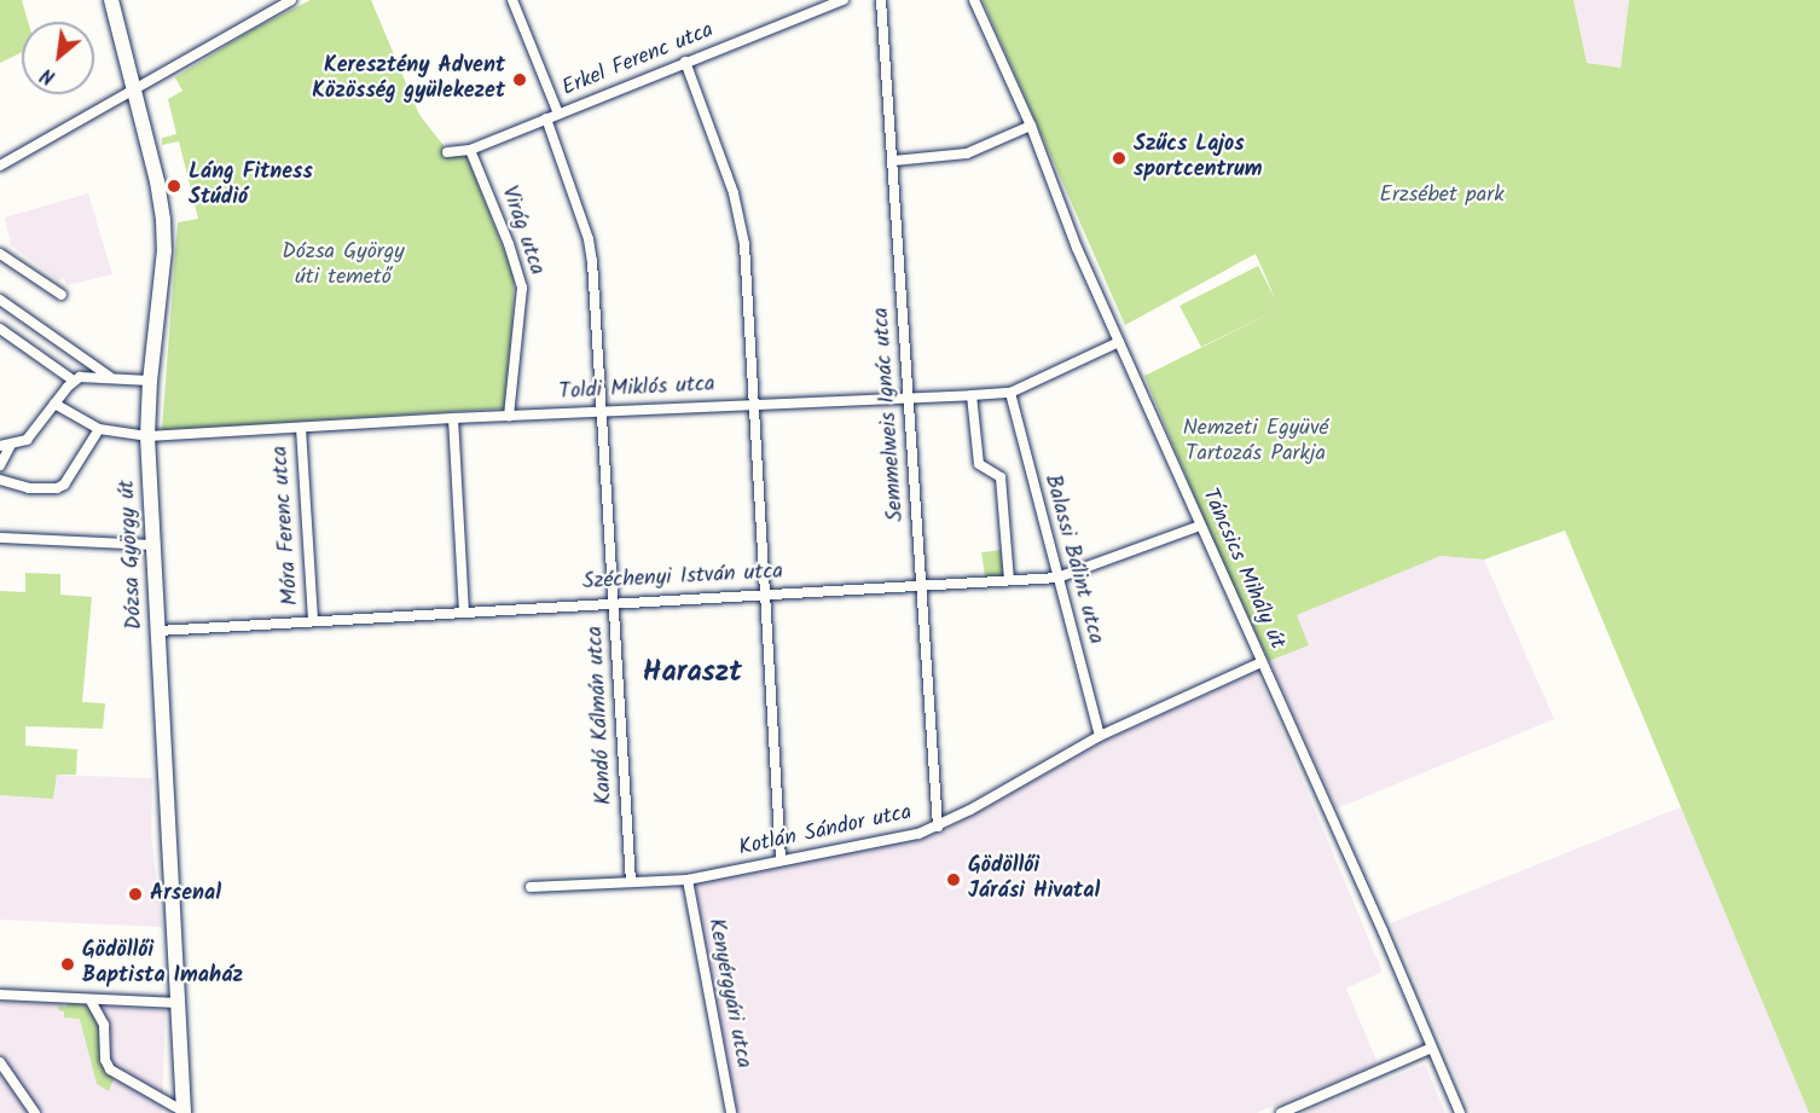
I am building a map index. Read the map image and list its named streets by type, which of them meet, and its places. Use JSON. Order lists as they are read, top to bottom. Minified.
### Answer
{"streets":{"main road":["Dózsa György út"],"street":["Erkel Ferenc utca","Virág utca","Toldi Miklós utca","Semmelweis Ignác utca","Móra Ferenc utca","Balassi Bálint utca","Táncsics Mihály út","Széchenyi István utca","Kandó Kálmán utca","Kotlán Sándor utca","Kenyérgyári utca"]},"crossings":[["Erkel Ferenc utca","Virág utca"],["Erkel Ferenc utca","Kandó Kálmán utca"],["Virág utca","Toldi Miklós utca"],["Toldi Miklós utca","Semmelweis Ignác utca"],["Toldi Miklós utca","Móra Ferenc utca"],["Toldi Miklós utca","Dózsa György út"],["Toldi Miklós utca","Balassi Bálint utca"],["Toldi Miklós utca","Táncsics Mihály út"],["Toldi Miklós utca","Kandó Kálmán utca"],["Semmelweis Ignác utca","Széchenyi István utca"],["Semmelweis Ignác utca","Kotlán Sándor utca"],["Móra Ferenc utca","Széchenyi István utca"],["Dózsa György út","Széchenyi István utca"],["Balassi Bálint utca","Széchenyi István utca"],["Balassi Bálint utca","Kotlán Sándor utca"],["Táncsics Mihály út","Széchenyi István utca"],["Táncsics Mihály út","Kotlán Sándor utca"],["Széchenyi István utca","Kandó Kálmán utca"],["Kandó Kálmán utca","Kotlán Sándor utca"],["Kotlán Sándor utca","Kenyérgyári utca"]],"districts":["Haraszt"],"parks":["Erzsébet park","Dózsa György úti temető","Nemzeti Együvé Tartozás Parkja"],"places":["Keresztény Advent Közösség gyülekezet","Szűcs Lajos sportcentrum","Láng Fitness Stúdió","Gödöllői Járási Hivatal","Arsenal","Gödöllői Baptista Imaház"],"north":"bottom left"}
